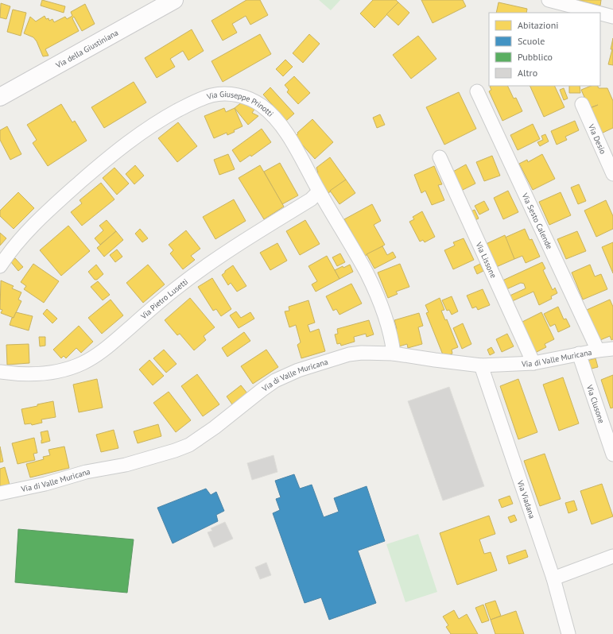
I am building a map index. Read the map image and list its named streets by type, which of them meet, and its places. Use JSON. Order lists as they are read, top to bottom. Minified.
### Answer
{"streets":{"street":["Via della Giustiniana","Via Giuseppe Prinotti","Via Desio","Via Sesto Calende","Via Lissone","Via Pietro Lusetti","Via di Valle Muricana","Via Clusone","Via Viadana"]},"crossings":[["Via Giuseppe Prinotti","Via Pietro Lusetti"],["Via Giuseppe Prinotti","Via di Valle Muricana"],["Via Sesto Calende","Via di Valle Muricana"],["Via Lissone","Via di Valle Muricana"],["Via di Valle Muricana","Via Clusone"],["Via di Valle Muricana","Via Viadana"]],"legend":["Abitazioni","Scuole","Pubblico","Altro"]}
